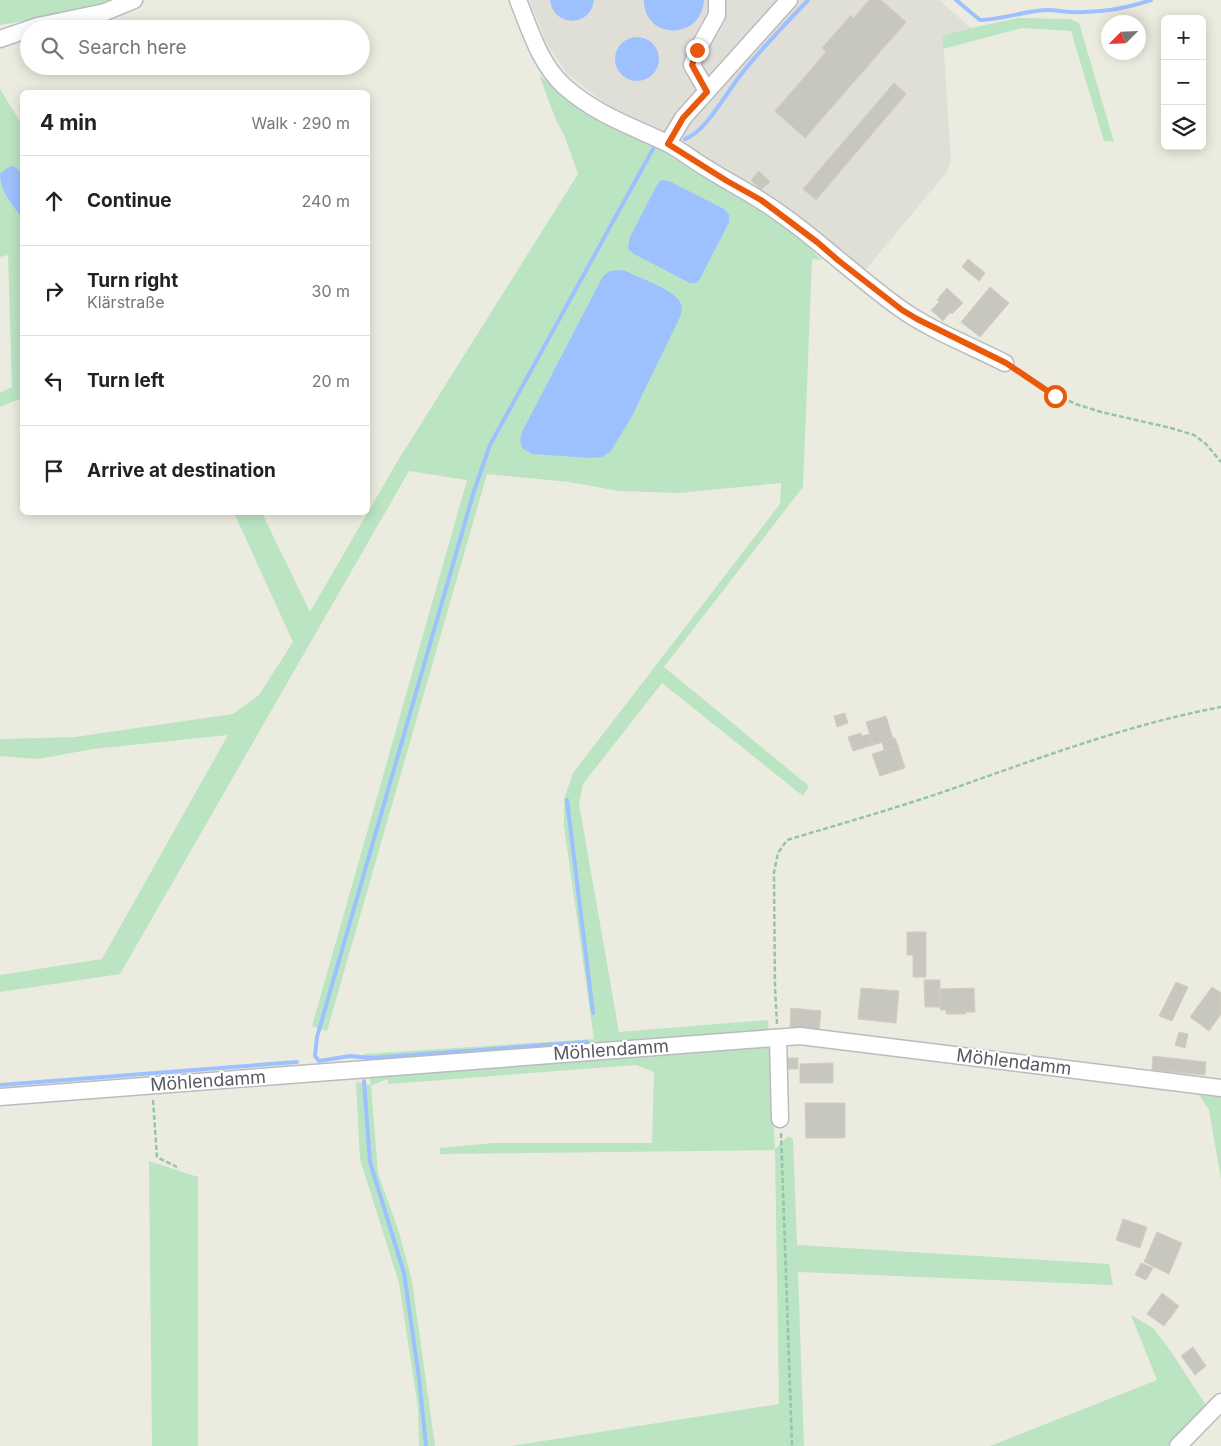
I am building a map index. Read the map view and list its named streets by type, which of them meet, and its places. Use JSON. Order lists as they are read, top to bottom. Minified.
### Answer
{"streets":{"street":["Möhlendamm"]},"north":"bottom left","page":{"map_buttons":["+","−"],"search":"Search here","heading":["4 min","Walk · 290 m"],"list":[["Continue","240 m"],["Turn right","Klärstraße","30 m"],["Turn left","20 m"],"Arrive at destination"]}}
